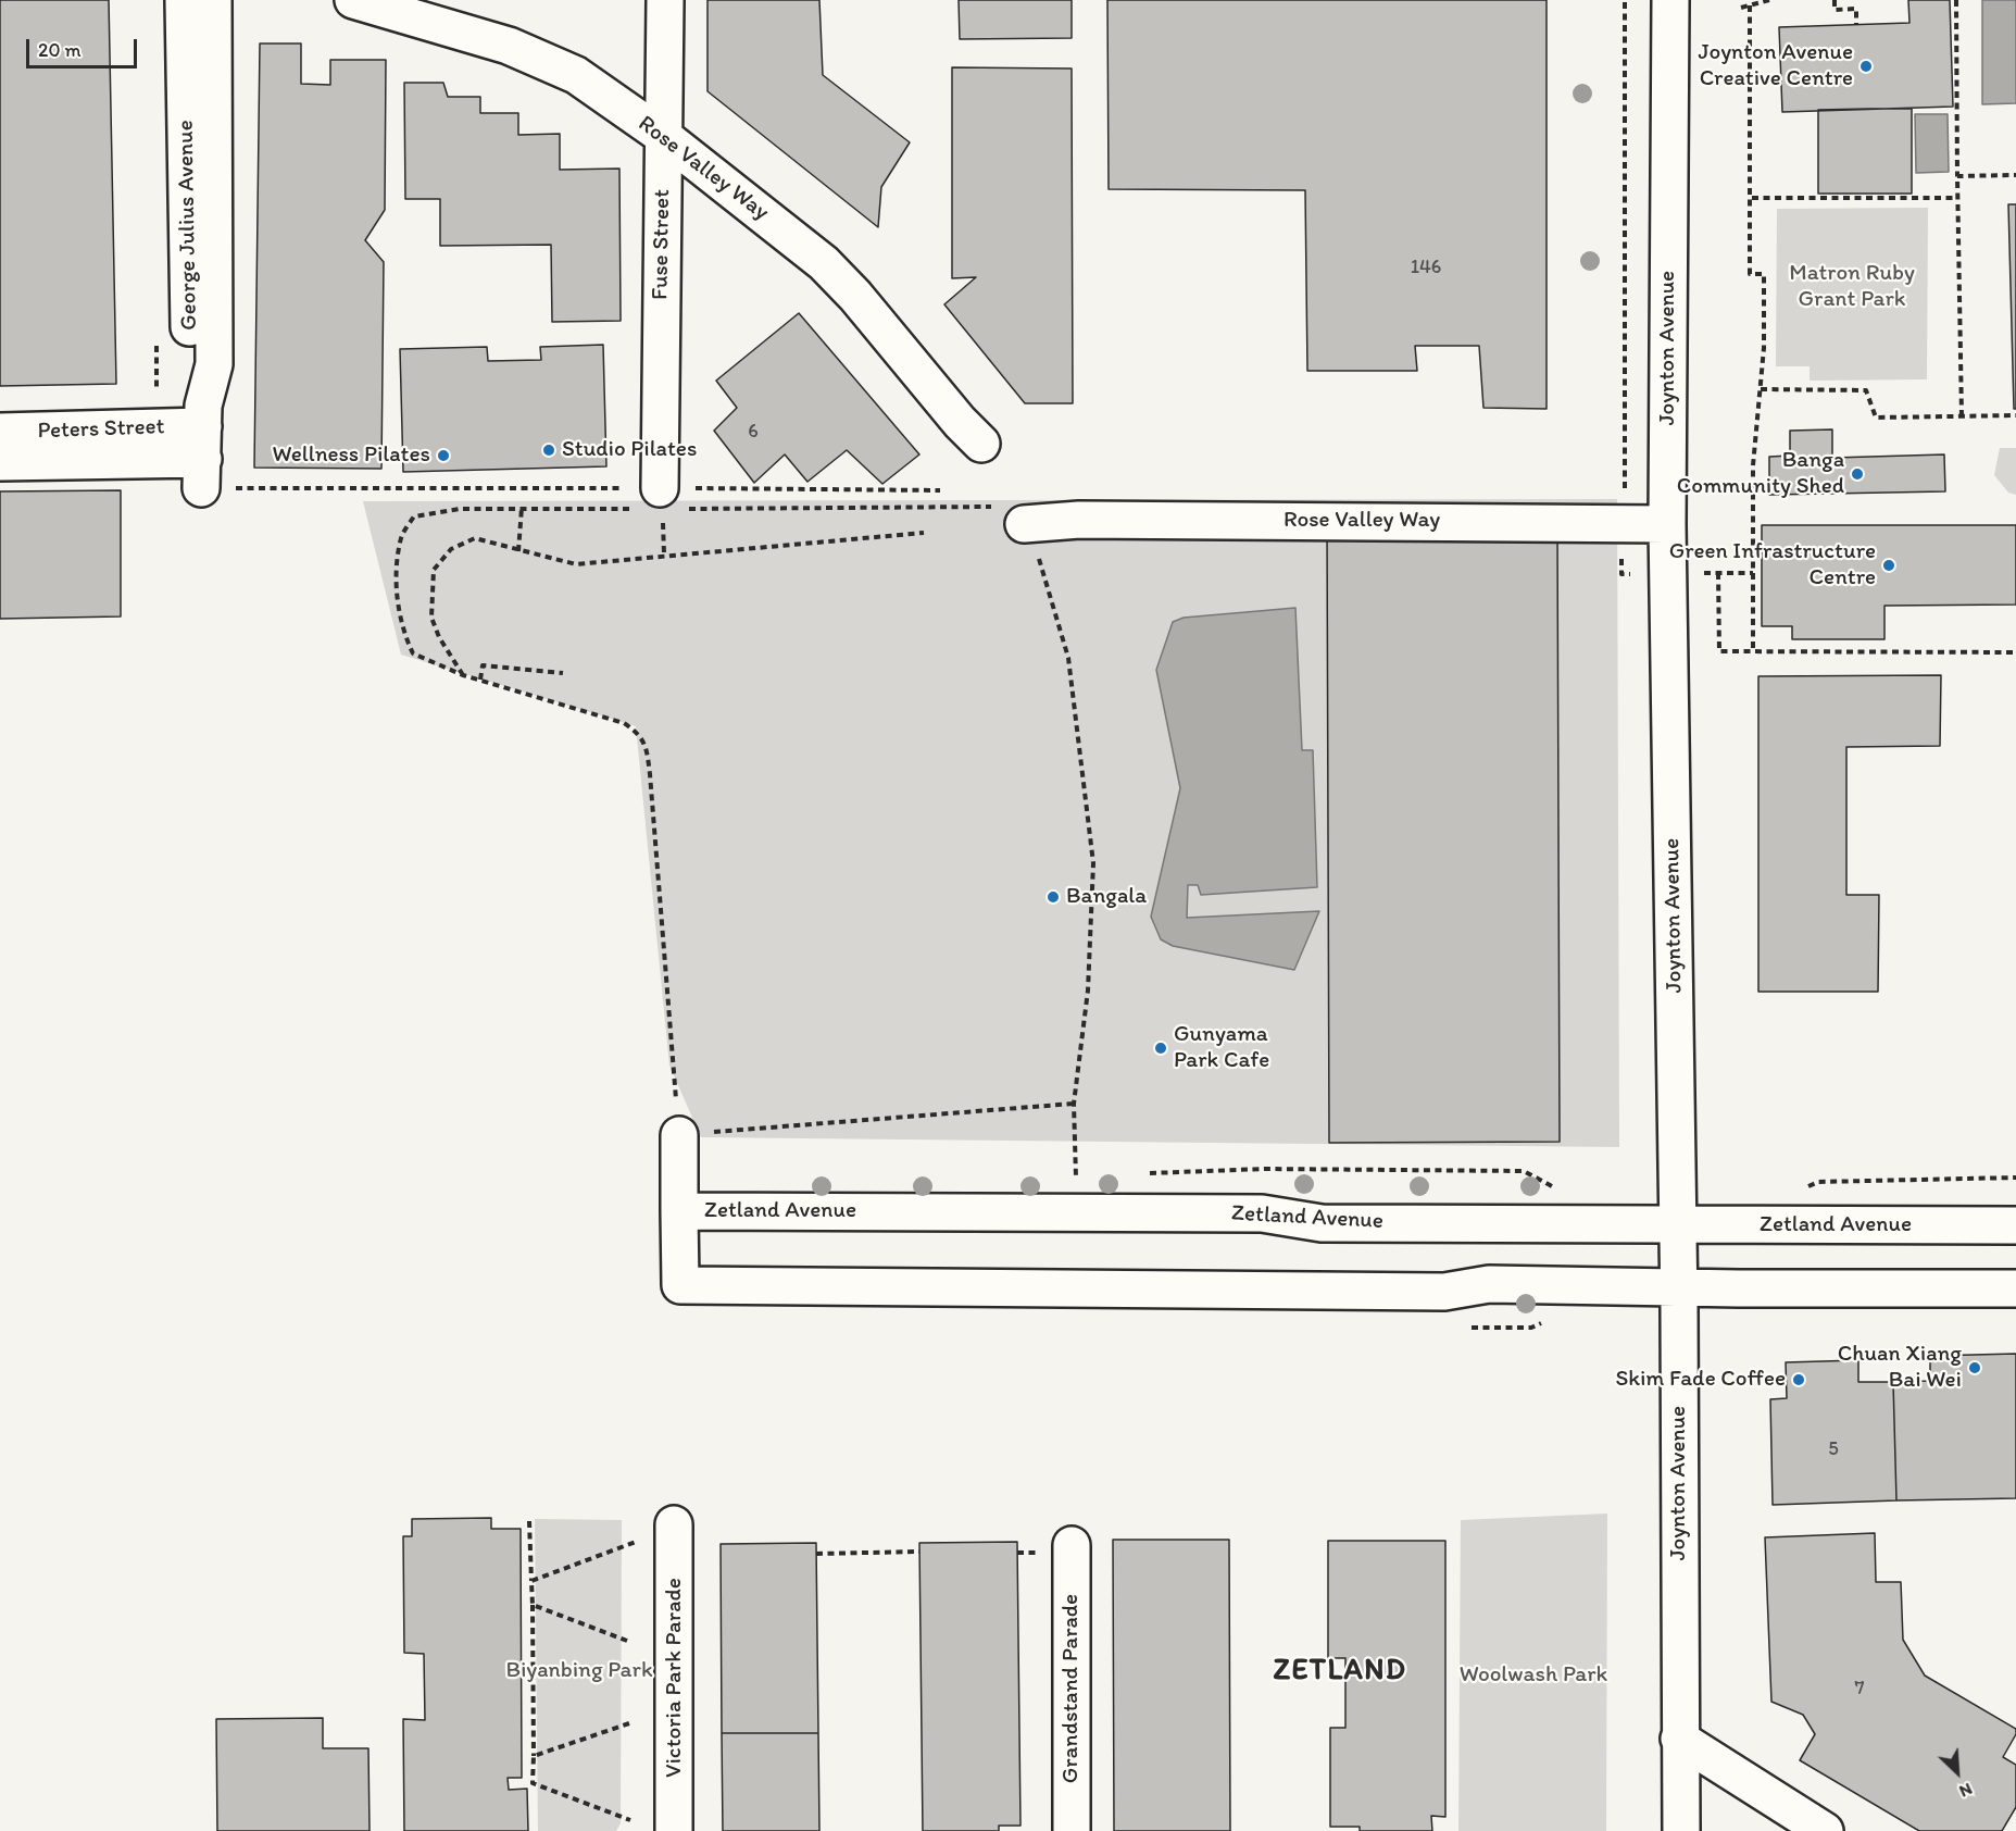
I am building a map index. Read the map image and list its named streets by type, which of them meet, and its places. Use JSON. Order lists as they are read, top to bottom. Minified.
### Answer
{"streets":{"street":["Rose Valley Way","George Julius Avenue","Fuse Street","Joynton Avenue","Peters Street","Zetland Avenue","Victoria Park Parade","Grandstand Parade"]},"crossings":[["Rose Valley Way","Fuse Street"],["Rose Valley Way","Joynton Avenue"],["George Julius Avenue","Peters Street"],["Joynton Avenue","Zetland Avenue"]],"districts":["ZETLAND"],"parks":["Matron Ruby Grant Park","Biyanbing Park","Woolwash Park"],"places":["Joynton Avenue Creative Centre","Studio Pilates","Wellness Pilates","Banga Community Shed","Green Infrastructure Centre","Bangala","Gunyama Park Cafe","Chuan Xiang Bai Wei","Skim Fade Coffee"],"house_numbers":["146","6","5","7"],"scale_bar":"20 m","north":"bottom right"}
